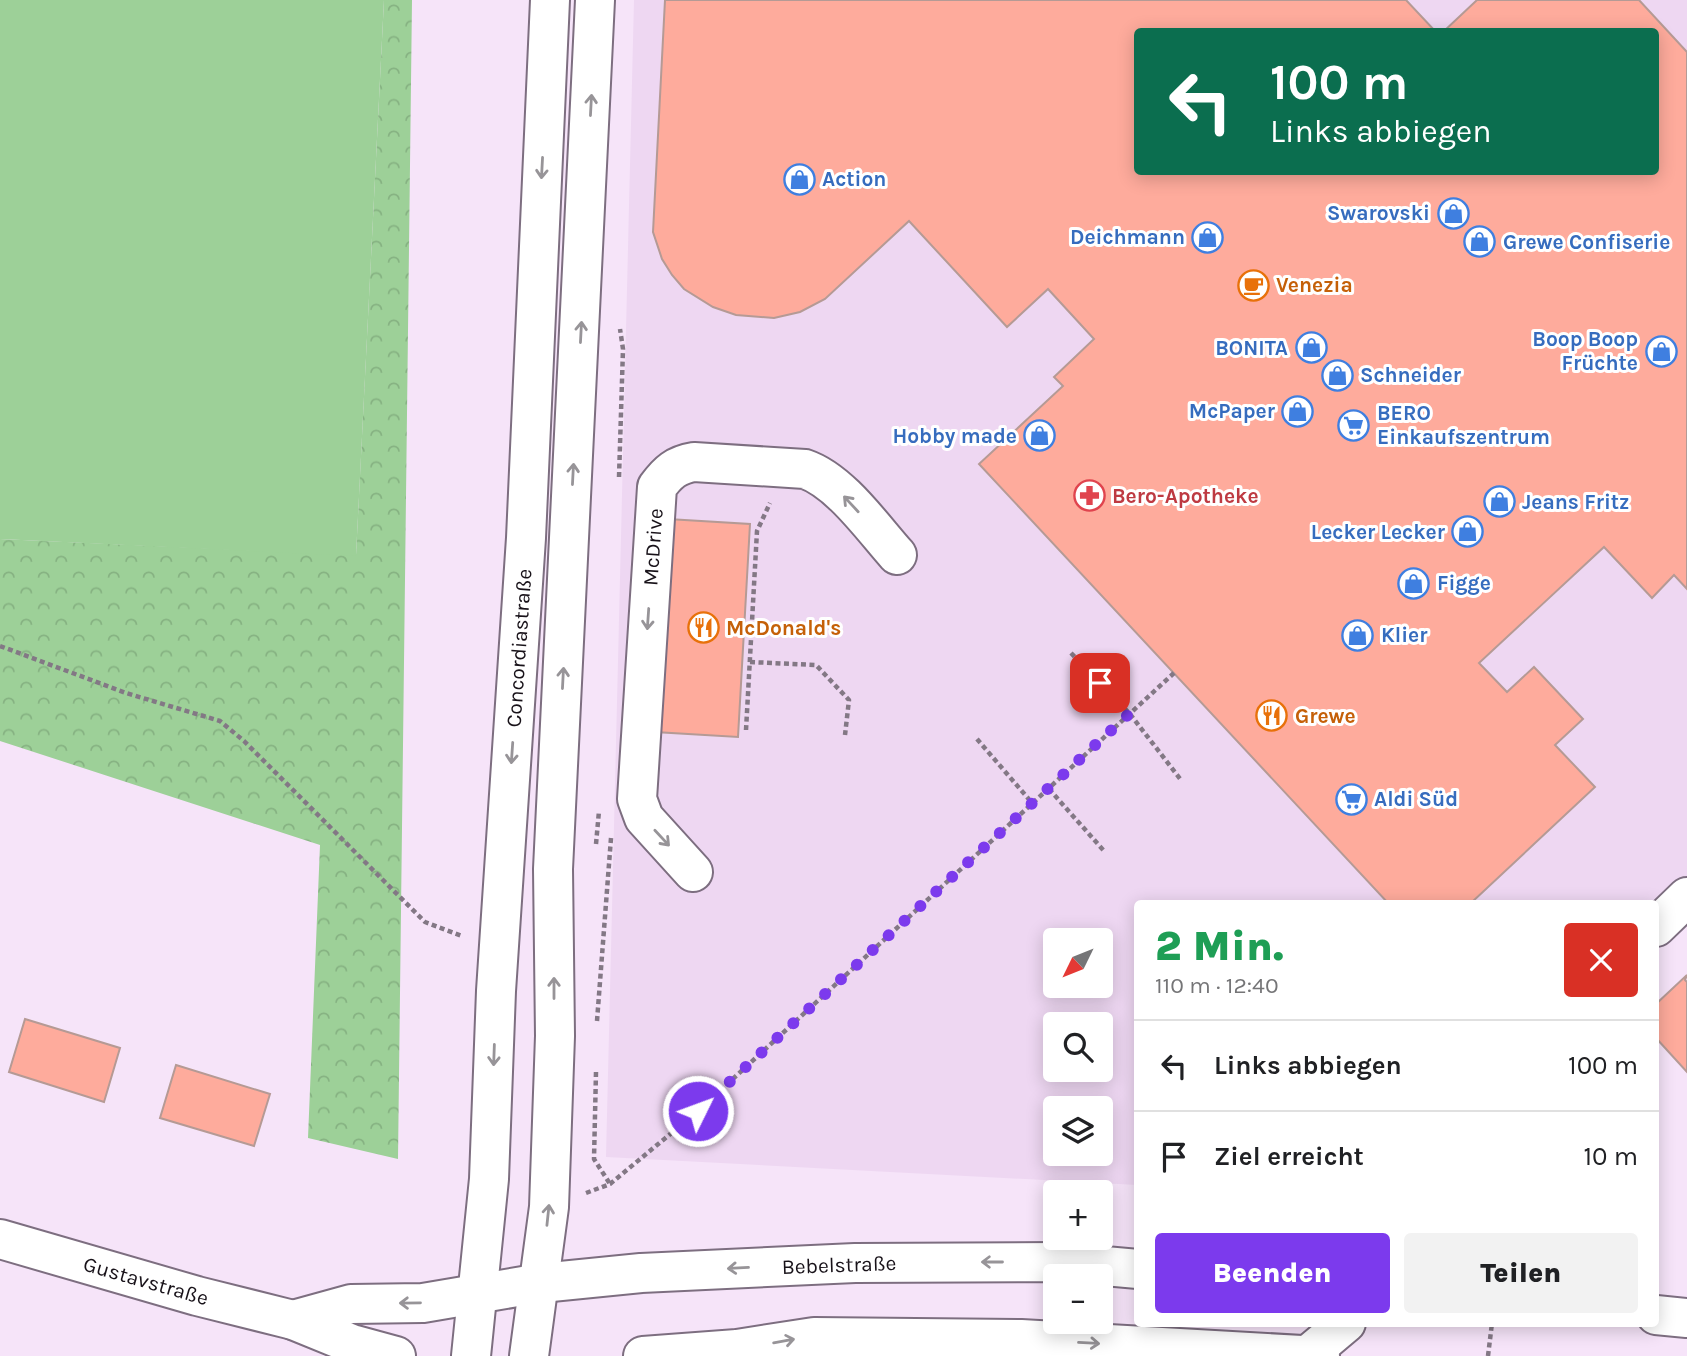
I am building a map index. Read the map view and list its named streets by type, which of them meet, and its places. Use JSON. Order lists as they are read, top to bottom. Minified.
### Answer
{"streets":{"street":["McDrive","Concordiastraße","Bebelstraße","Gustavstraße"]},"crossings":[["Concordiastraße","Bebelstraße"],["Concordiastraße","Gustavstraße"]],"places":{"shop":["Action","Swarovski","Deichmann","Grewe Confiserie","BONITA","Boop Boop Früchte","Schneider","McPaper","Hobby made","Jeans Fritz","Lecker Lecker","Figge","Klier"],"cafe":["Venezia"],"supermarket":["BERO Einkaufszentrum","Aldi Süd"],"pharmacy":["Bero-Apotheke"],"restaurant":["McDonald's","Grewe"]},"north":"bottom left","page":{"turn":["100 m","Links abbiegen"],"heading":["2 Min.","110 m · 12:40"],"map_buttons":["+","−"],"list":[{"name":"Links abbiegen","value":"100 m"},{"name":"Ziel erreicht","value":"10 m"}],"buttons":["Beenden","Teilen"]}}
